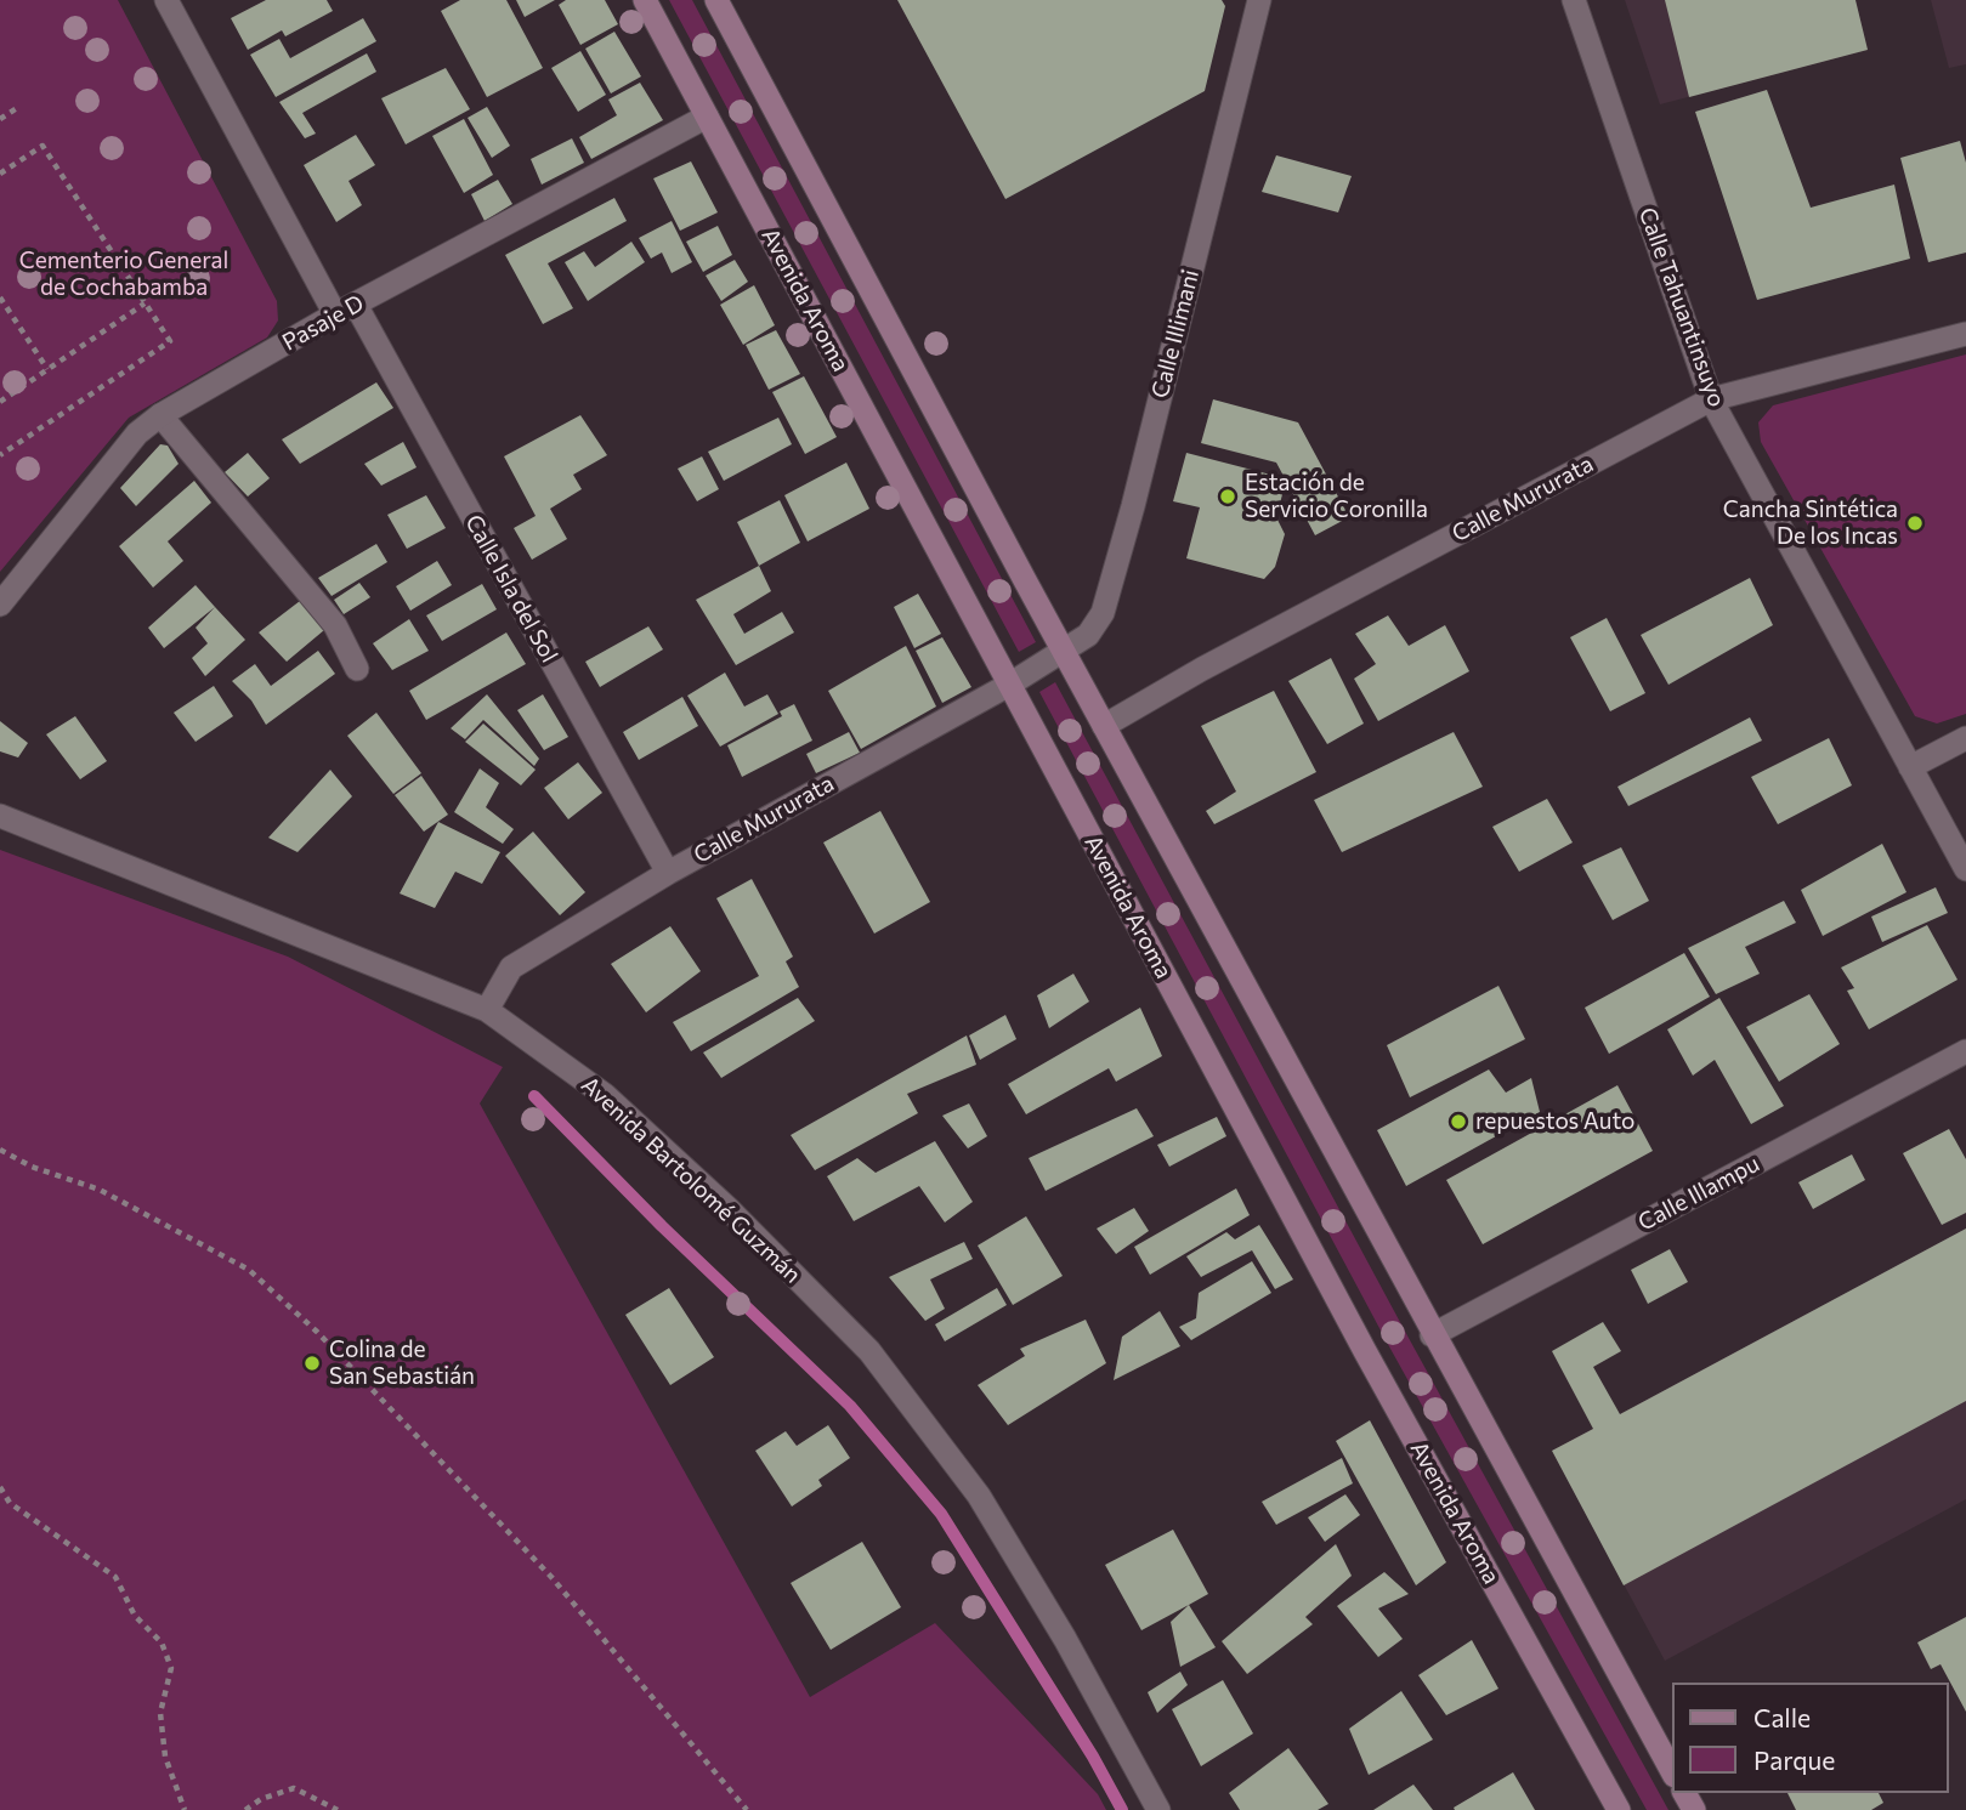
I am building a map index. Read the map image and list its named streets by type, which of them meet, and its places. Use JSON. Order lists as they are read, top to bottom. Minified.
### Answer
{"streets":{"main road":["Avenida Aroma"],"street":["Calle Tahuantinsuyo","Pasaje D","Calle Illimani","Calle Mururata","Calle Isla del Sol","Avenida Bartolomé Guzmán","Calle Illampu"]},"crossings":[["Avenida Aroma","Pasaje D"],["Avenida Aroma","Calle Mururata"],["Calle Tahuantinsuyo","Calle Mururata"],["Pasaje D","Calle Isla del Sol"],["Calle Illimani","Calle Mururata"],["Calle Mururata","Calle Isla del Sol"],["Calle Mururata","Avenida Bartolomé Guzmán"]],"parks":["Cementerio General de Cochabamba"],"places":["Estación de Servicio Coronilla","Cancha Sintética De los Incas","repuestos Auto","Colina de San Sebastián"],"legend":["Calle","Parque"]}
